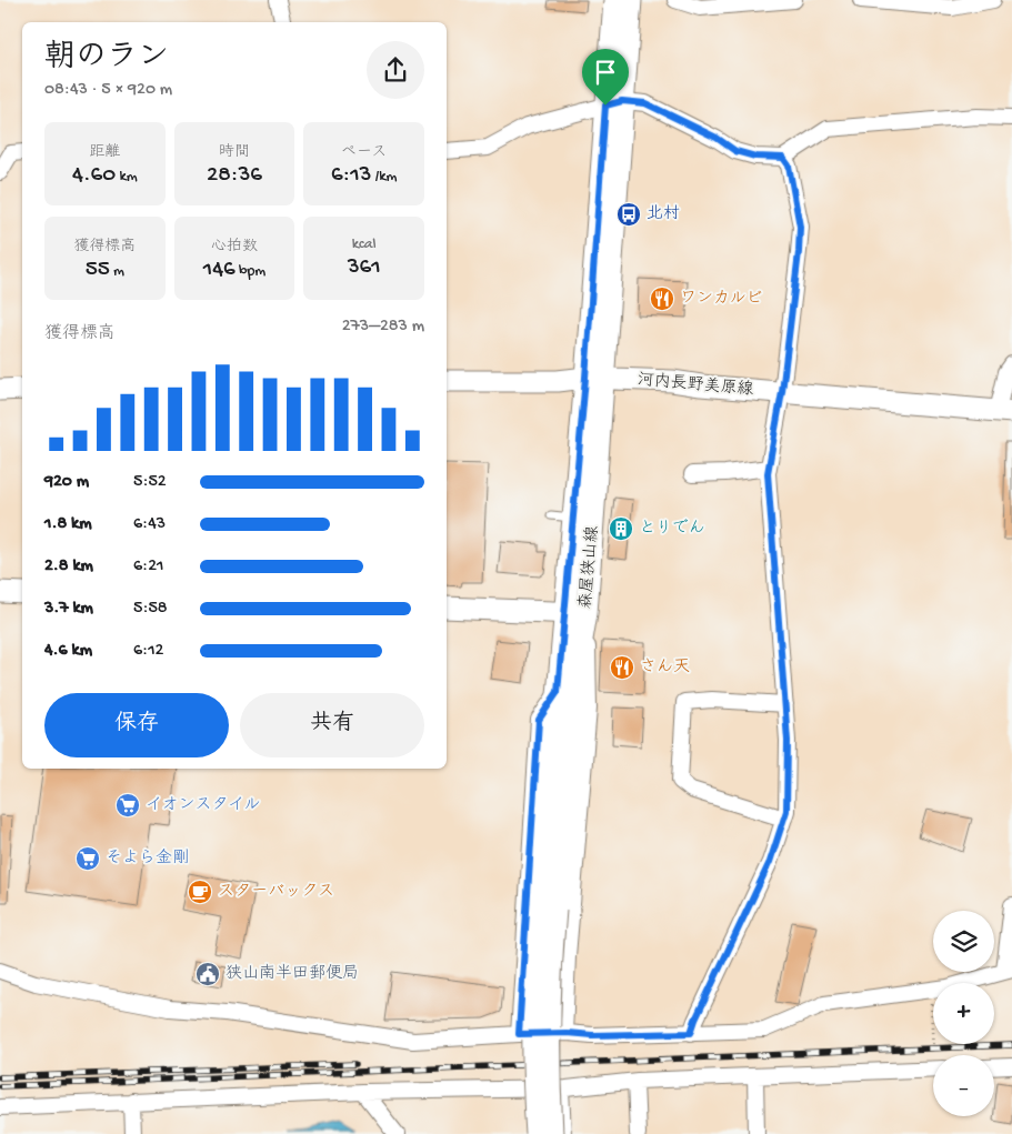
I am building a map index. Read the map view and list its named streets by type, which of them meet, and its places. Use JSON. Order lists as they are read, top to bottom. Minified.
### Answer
{"streets":{"main road":["河内長野美原線","森屋狭山線"]},"crossings":[["河内長野美原線","森屋狭山線"]],"places":{"bus stop":["北村"],"restaurant":["ワンカルビ","さん天"],"building":["とりでん"],"supermarket":["イオンスタイル","そよら金剛"],"cafe":["スターバックス"],"public building":["狭山南半田郵便局"]},"page":{"heading":["朝のラン","08:43 · 5 × 920 m"],"stats":[["距離","4.60 km"],["時間","28:36"],["ペース","6:13 /km"],["獲得標高","55 m"],["心拍数","146 bpm"],["kcal","361"]],"chart":["獲得標高","273–283 m"],"list":[{"name":"920 m","note":"5:52"},{"name":"1.8 km","note":"6:43"},{"name":"2.8 km","note":"6:21"},{"name":"3.7 km","note":"5:58"},{"name":"4.6 km","note":"6:12"}],"buttons":["保存","共有"],"map_buttons":["+","−"]}}
